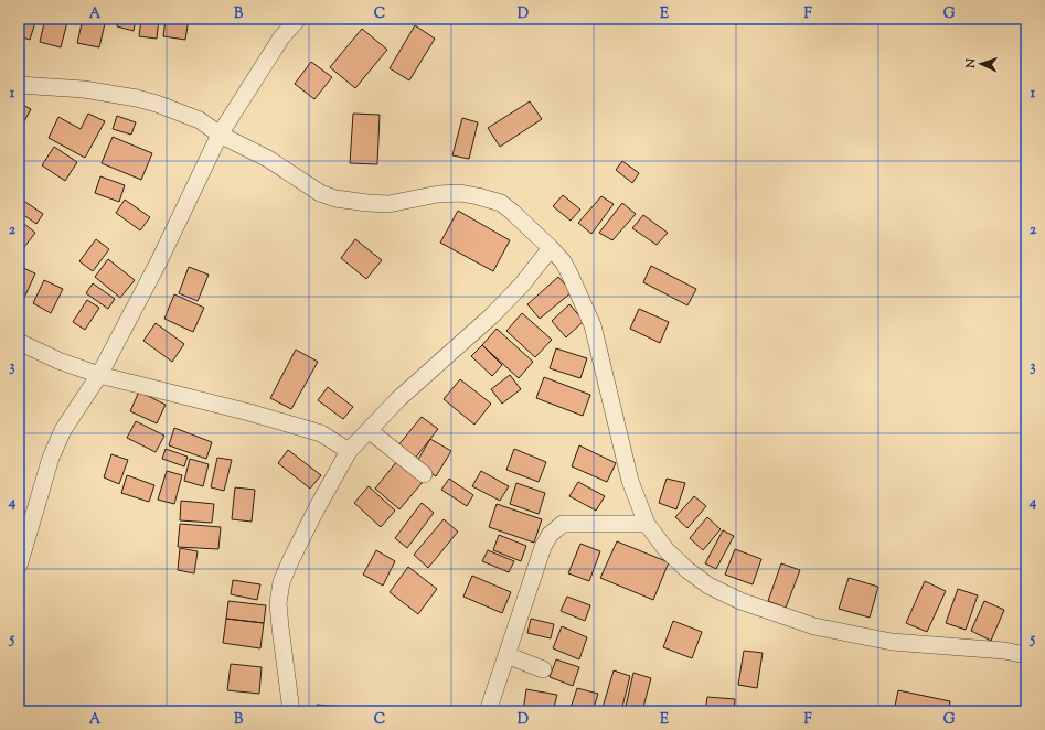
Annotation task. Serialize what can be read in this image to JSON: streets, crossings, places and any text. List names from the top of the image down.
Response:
{
  "north": "left",
  "grid": {
    "columns": [
      "A",
      "B",
      "C",
      "D",
      "E",
      "F",
      "G"
    ],
    "rows": [
      "1",
      "2",
      "3",
      "4",
      "5"
    ]
  }
}
